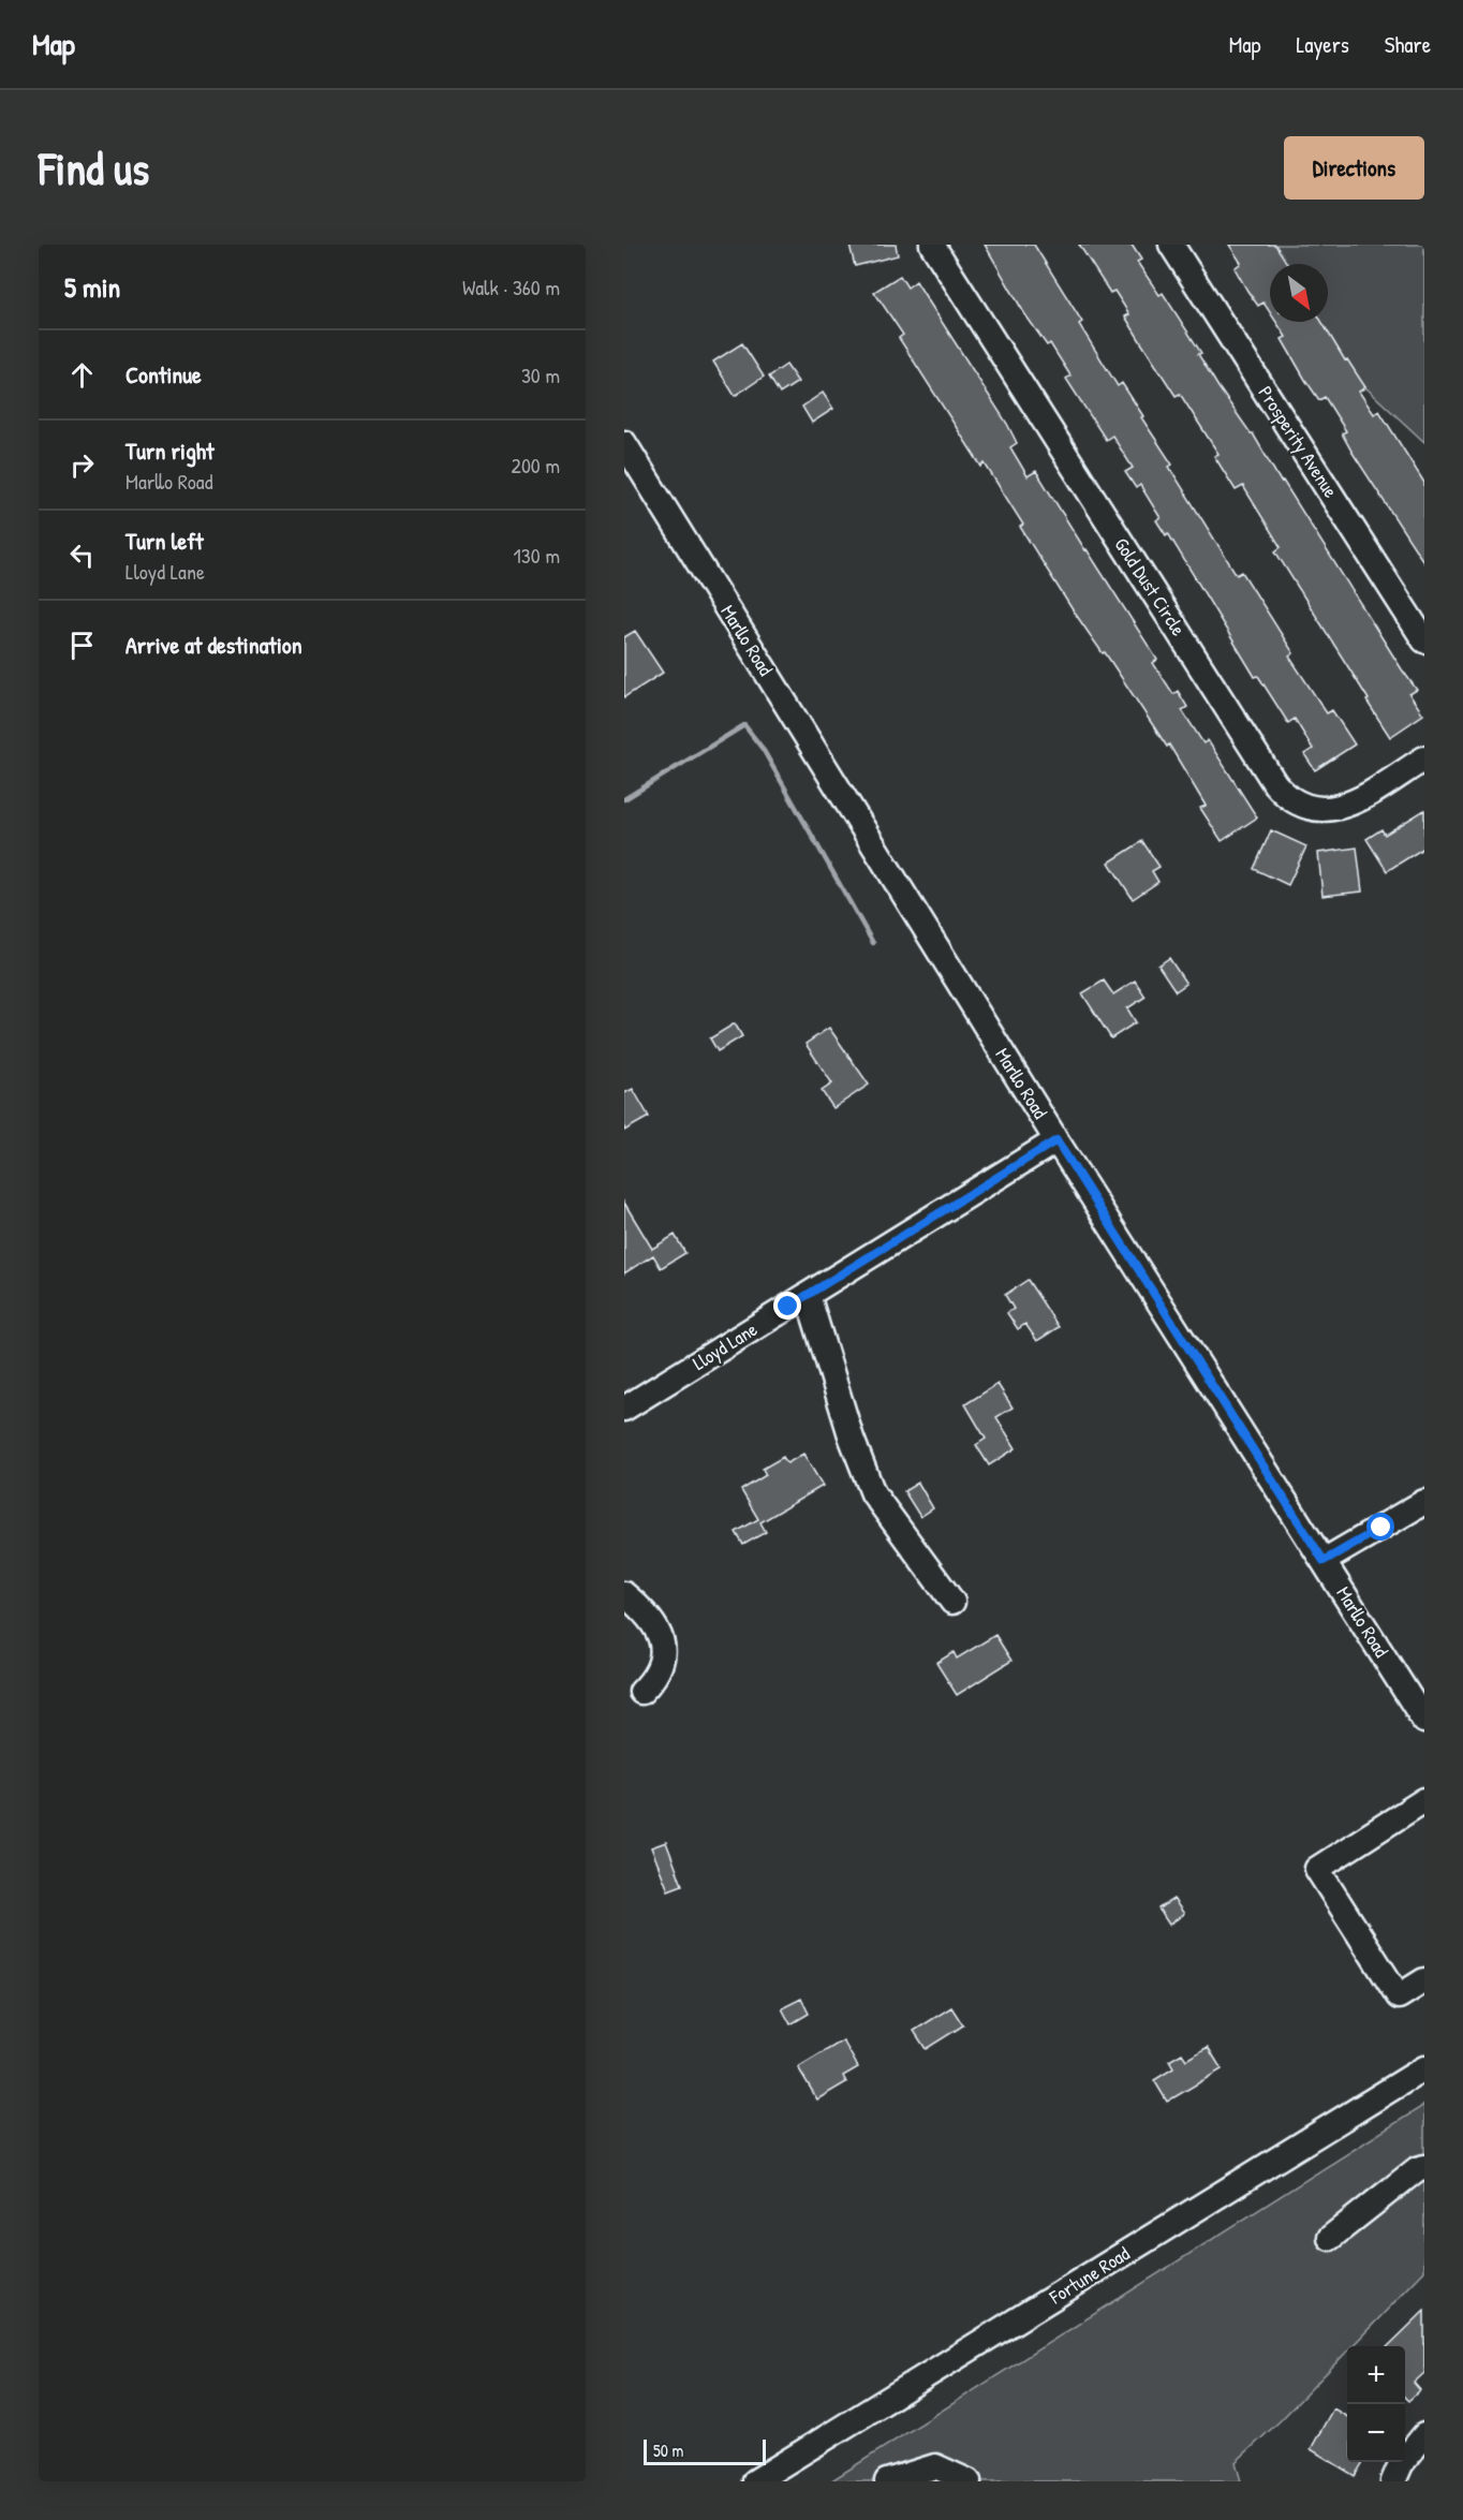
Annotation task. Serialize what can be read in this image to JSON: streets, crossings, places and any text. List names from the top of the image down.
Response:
{
  "streets": {
    "street": [
      "Prosperity Avenue",
      "Gold Dust Circle",
      "Marllo Road",
      "Lloyd Lane",
      "Fortune Road"
    ]
  },
  "crossings": [
    ["Marllo Road", "Lloyd Lane"]
  ],
  "scale_bar": "50 m",
  "north": "bottom right",
  "page": {
    "header": "Map",
    "nav": ["Map", "Layers", "Share"],
    "buttons": "Directions",
    "title": "Find us",
    "heading": ["5 min", "Walk · 360 m"],
    "list": [
      ["Continue", "30 m"],
      ["Turn right", "Marllo Road", "200 m"],
      ["Turn left", "Lloyd Lane", "130 m"],
      "Arrive at destination"
    ],
    "map_buttons": ["+", "−"],
    "scale": "50 m"
  }
}
